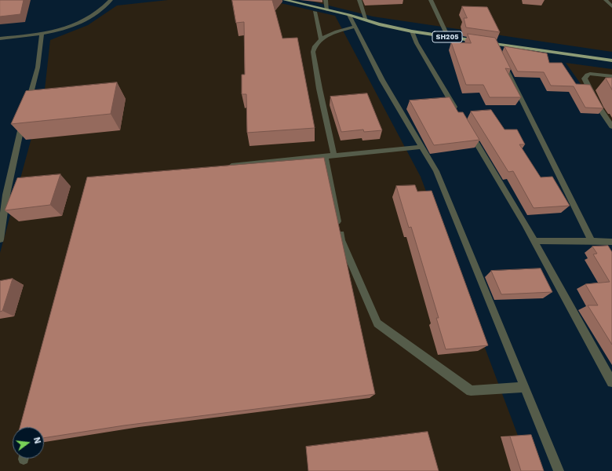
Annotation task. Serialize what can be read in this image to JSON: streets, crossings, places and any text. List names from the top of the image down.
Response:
{
  "streets": {
    "main road": ["SH205"]
  },
  "north": "right"
}
